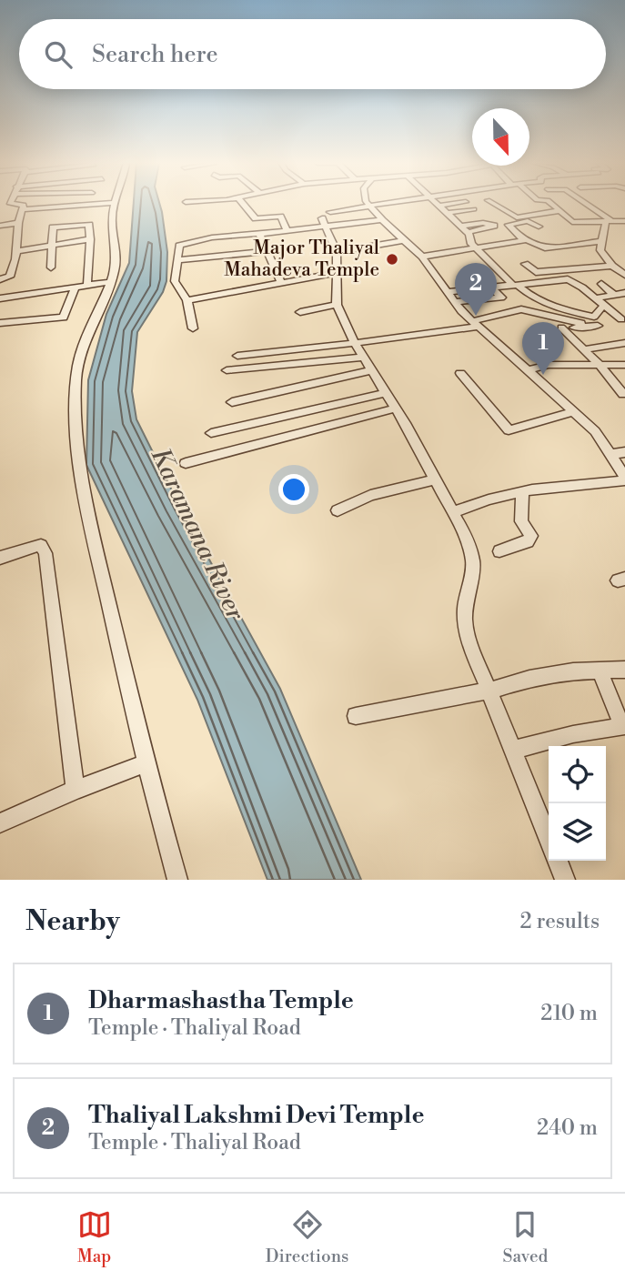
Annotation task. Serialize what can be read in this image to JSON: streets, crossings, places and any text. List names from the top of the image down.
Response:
{
  "water": ["Karamana River"],
  "places": ["Major Thaliyal Mahadeva Temple"],
  "north": "bottom",
  "page": {
    "search": "Search here",
    "pins": ["2", "1"],
    "heading": ["Nearby", "2 results"],
    "list": [
      {
        "mark": "1",
        "name": "Dharmashastha Temple",
        "note": "Temple · Thaliyal Road",
        "value": "210 m"
      },
      {
        "mark": "2",
        "name": "Thaliyal Lakshmi Devi Temple",
        "note": "Temple · Thaliyal Road",
        "value": "240 m"
      }
    ],
    "nav": ["Map", "Directions", "Saved"]
  }
}
